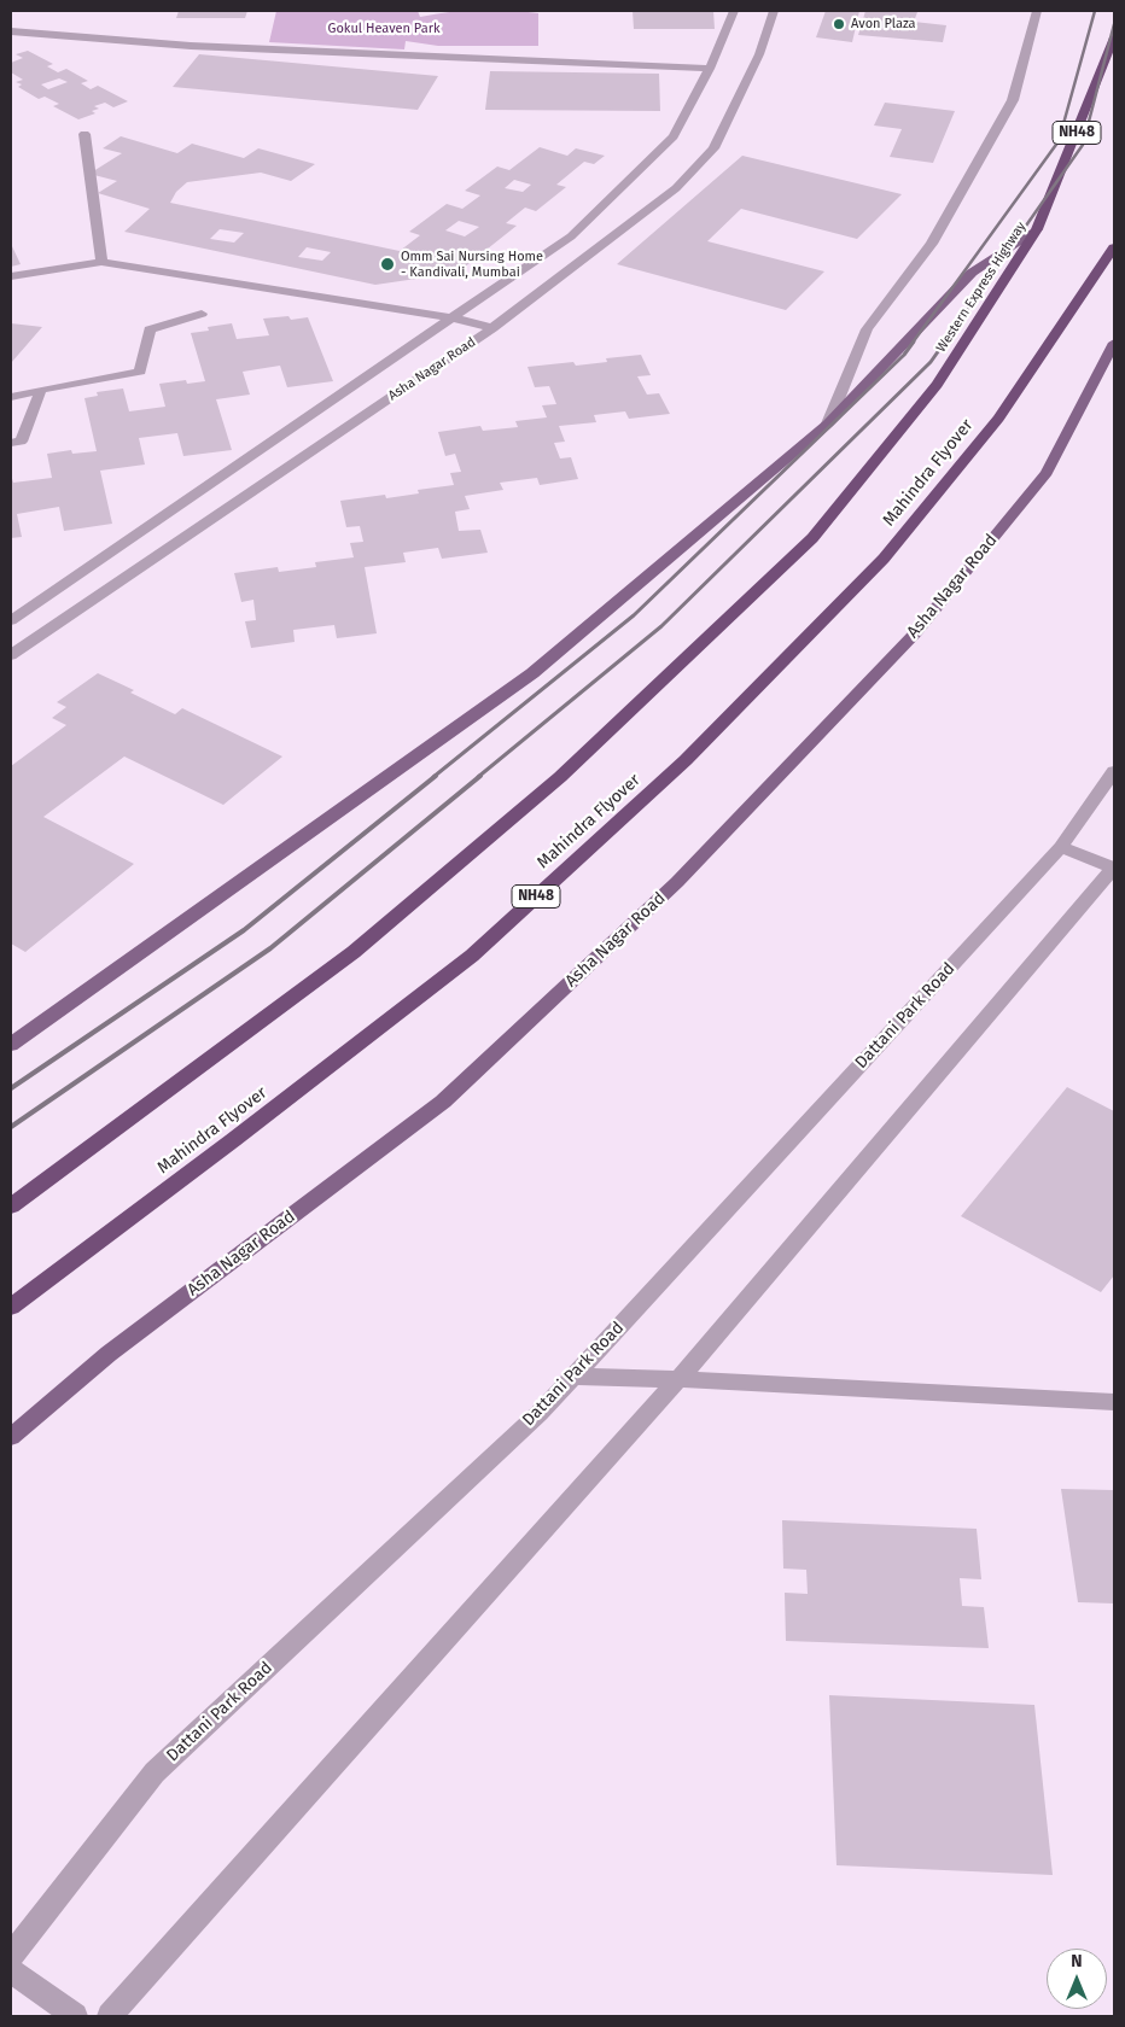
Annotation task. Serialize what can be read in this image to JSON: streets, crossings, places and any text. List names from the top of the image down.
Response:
{
  "streets": {
    "highway": ["NH48", "Western Express Highway", "Mahindra Flyover"],
    "main road": ["Asha Nagar Road"],
    "street": ["Dattani Park Road"]
  },
  "parks": ["Gokul Heaven Park"],
  "places": ["Avon Plaza", "Omm Sai Nursing Home - Kandivali, Mumbai"],
  "north": "top"
}
